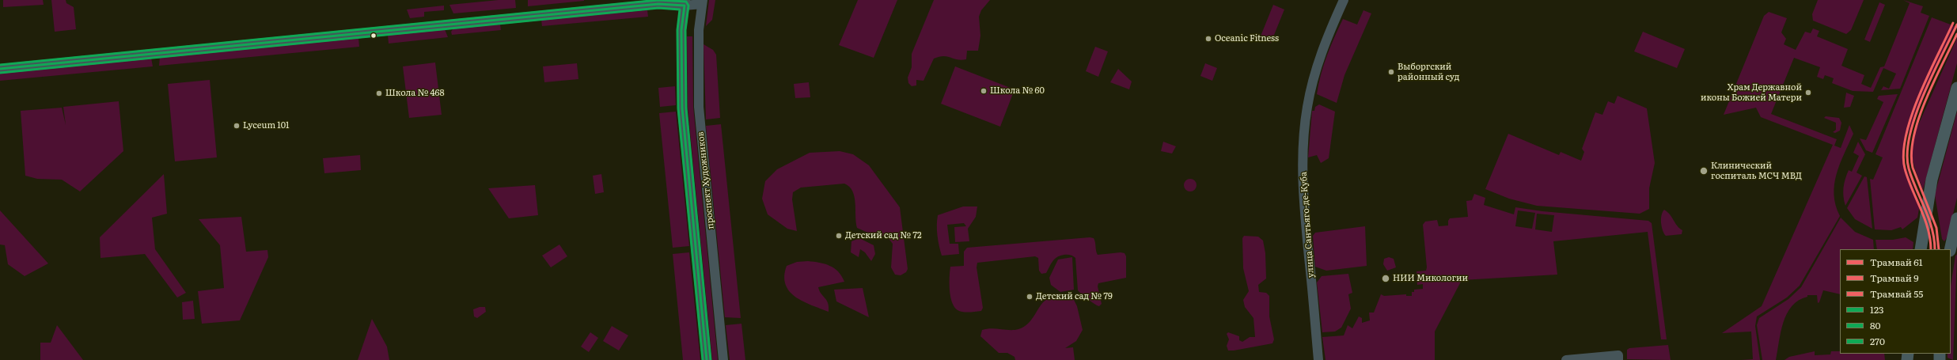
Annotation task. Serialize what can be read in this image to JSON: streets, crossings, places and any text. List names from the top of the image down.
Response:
{
  "streets": {
    "street": ["проспект Художников", "улица Сантьяго-де-Куба"]
  },
  "places": [
    "Oceanic Fitness",
    "Выборгский районный суд",
    "Школа № 60",
    "Храм Державной иконы Божией Матери",
    "Школа № 468",
    "Lyceum 101",
    "Клинический госпиталь МСЧ МВД",
    "Детский сад № 72",
    "НИИ Микологии",
    "Детский сад № 79"
  ],
  "lines": [
    "transit line 270",
    "transit line 123",
    "transit line 80",
    "tram line 55",
    "tram line 61",
    "tram line 9"
  ],
  "legend": [
    "Трамвай 61",
    "Трамвай 9",
    "Трамвай 55",
    "123",
    "80",
    "270"
  ]
}
